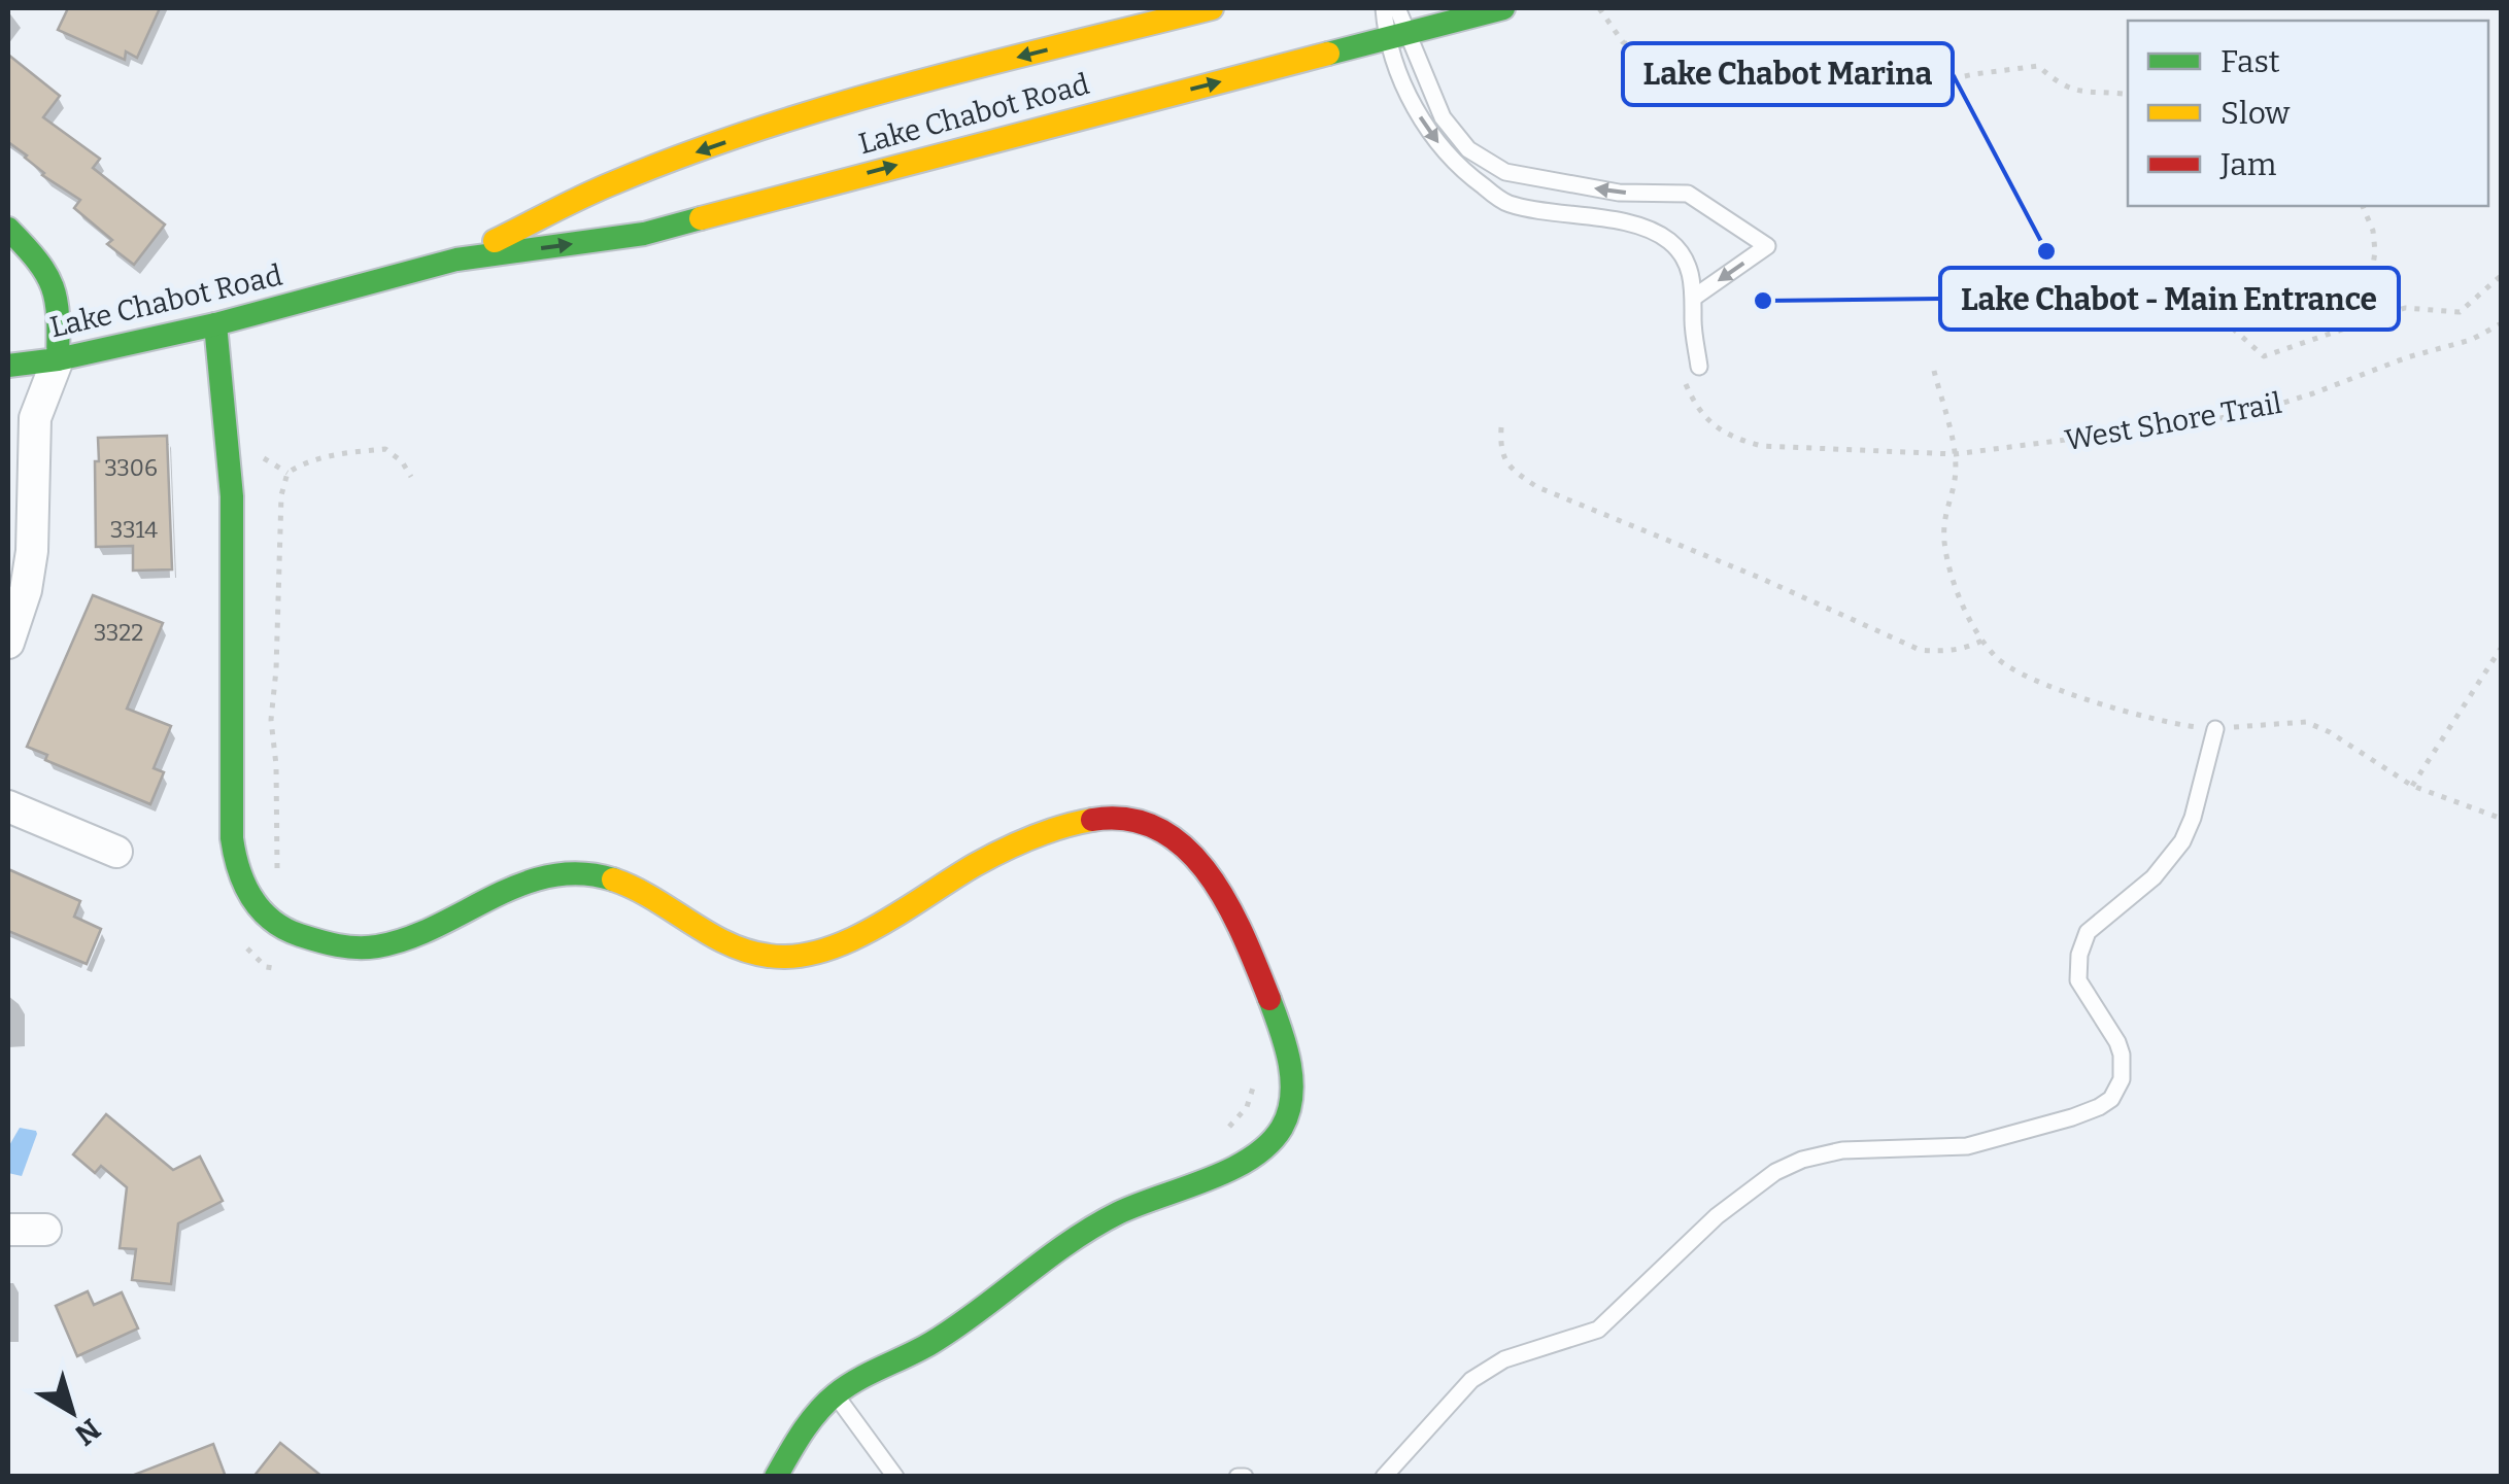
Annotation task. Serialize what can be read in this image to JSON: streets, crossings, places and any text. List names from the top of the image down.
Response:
{
  "streets": {
    "street": ["Lake Chabot Road"],
    "path": ["West Shore Trail"]
  },
  "places": ["Lake Chabot Marina", "Lake Chabot - Main Entrance"],
  "house_numbers": ["3306", "3314", "3322"],
  "legend": ["Fast", "Slow", "Jam"],
  "north": "bottom right"
}
